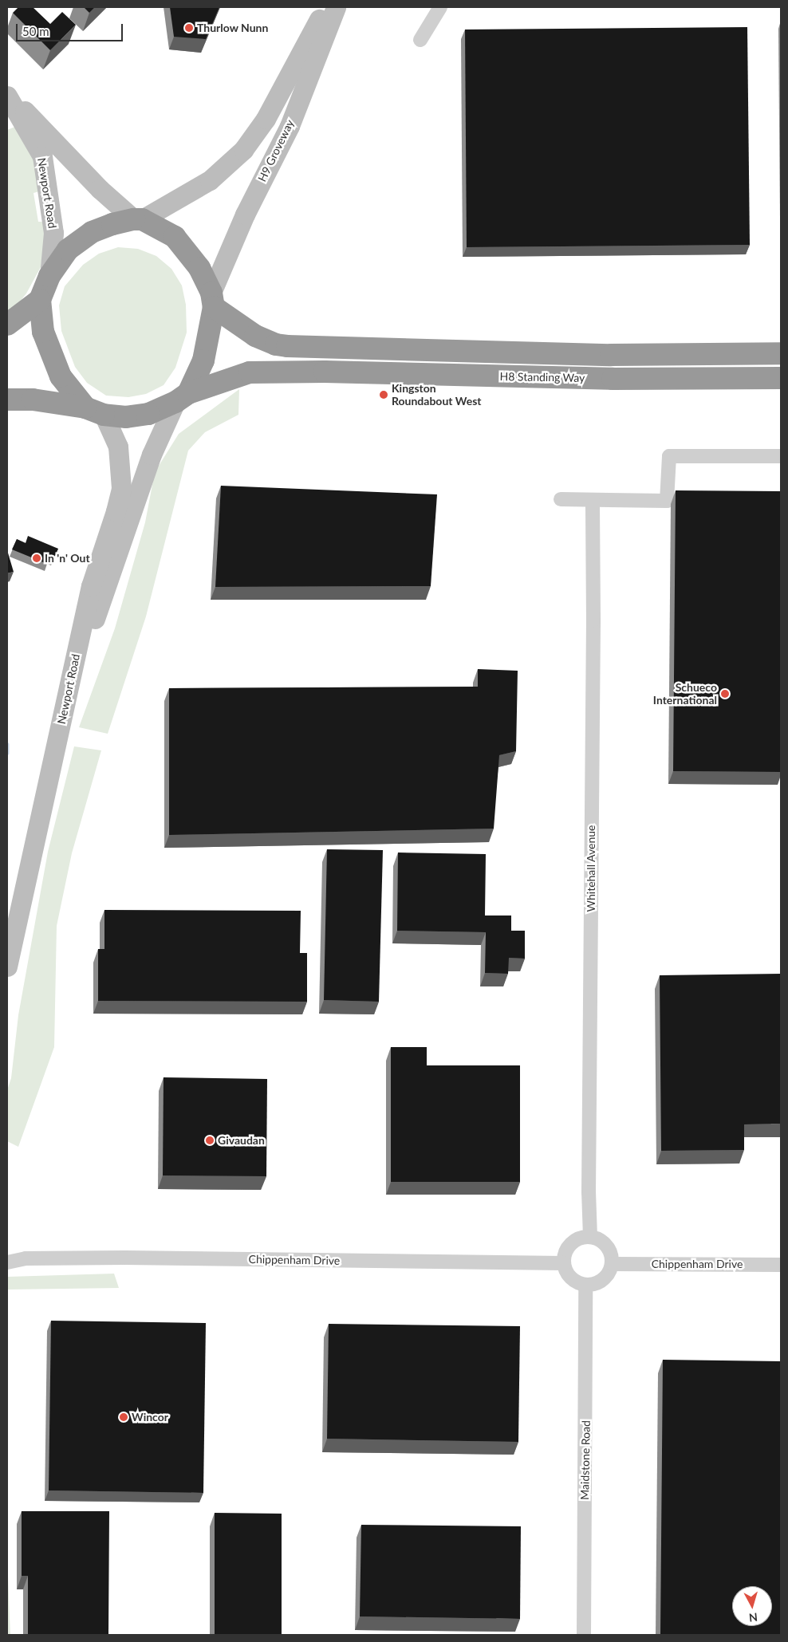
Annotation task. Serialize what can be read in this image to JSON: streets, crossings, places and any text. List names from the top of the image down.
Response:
{
  "streets": {
    "highway": ["H8 Standing Way"],
    "street": [
      "H9 Groveway",
      "Newport Road",
      "Whitehall Avenue",
      "Chippenham Drive",
      "Maidstone Road"
    ]
  },
  "crossings": [
    ["H9 Groveway", "Newport Road"],
    ["Newport Road", "H8 Standing Way"],
    ["Whitehall Avenue", "Chippenham Drive"],
    ["Whitehall Avenue", "Maidstone Road"],
    ["Chippenham Drive", "Maidstone Road"]
  ],
  "places": [
    "Thurlow Nunn",
    "Kingston Roundabout West",
    "In 'n' Out",
    "Schueco International",
    "Givaudan",
    "Wincor"
  ],
  "scale_bar": "50 m",
  "north": "bottom"
}
